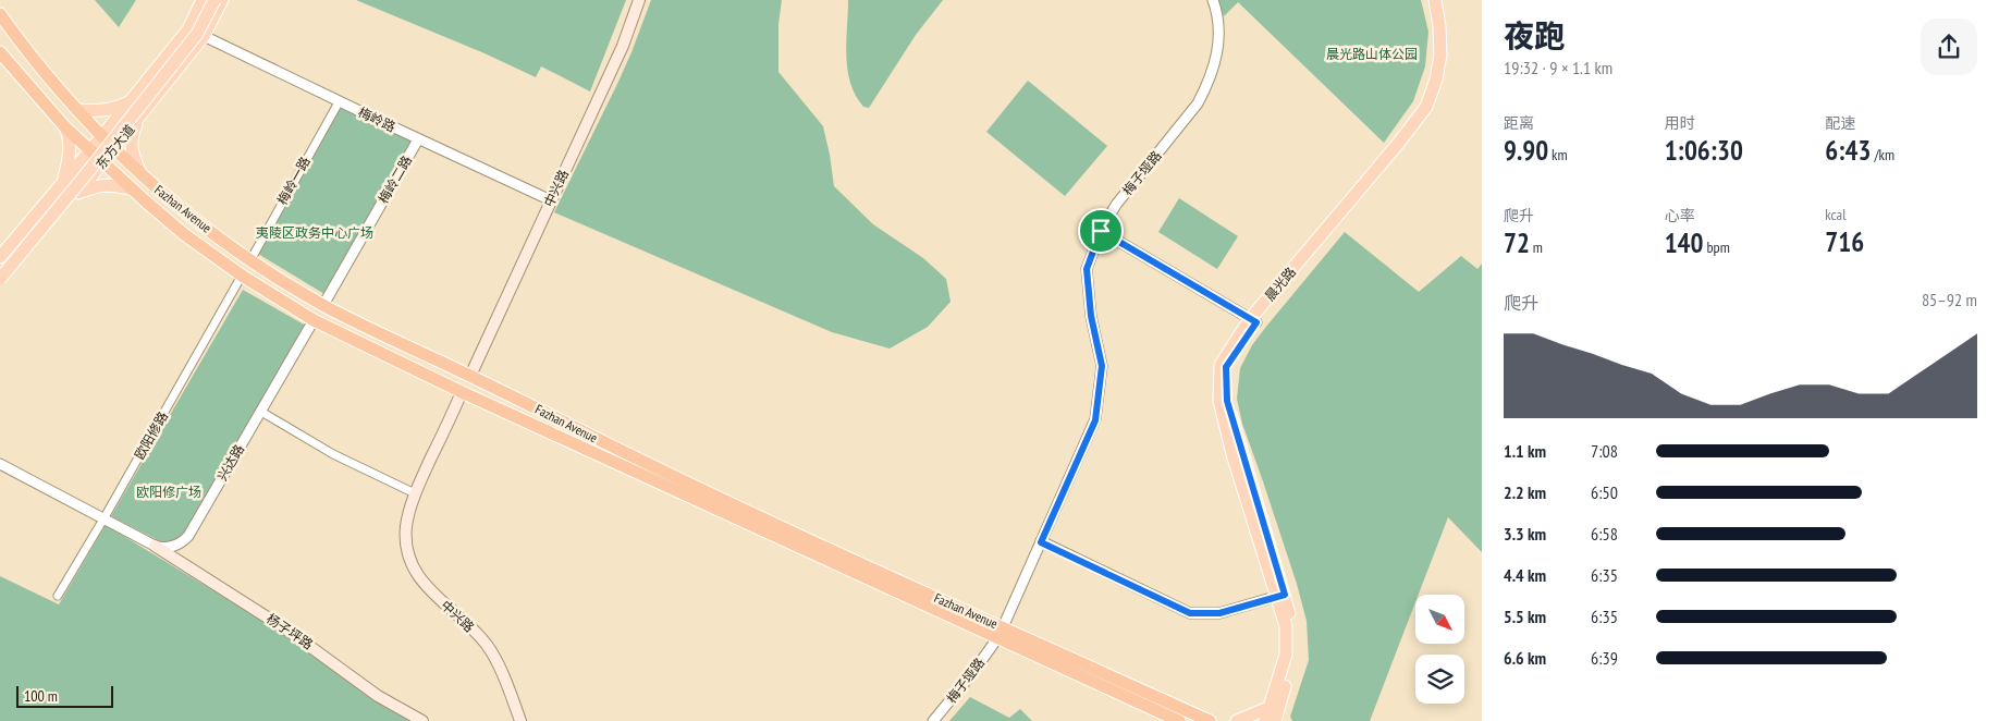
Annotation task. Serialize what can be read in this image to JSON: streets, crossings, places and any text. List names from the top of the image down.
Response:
{
  "streets": {
    "highway": ["Fazhan Avenue"],
    "main road": [
      "东方大道",
      "中兴路",
      "晨光路",
      "杨子坪路"
    ],
    "street": [
      "梅岭路",
      "梅子垭路",
      "梅岭二路",
      "梅岭一路",
      "欧阳修路",
      "兴达路"
    ]
  },
  "crossings": [
    ["梅岭路", "东方大道"],
    ["梅岭路", "梅岭二路"],
    ["梅岭路", "梅岭一路"],
    ["梅岭路", "中兴路"],
    ["东方大道", "Fazhan Avenue"],
    ["梅子垭路", "Fazhan Avenue"],
    ["梅岭二路", "Fazhan Avenue"],
    ["梅岭一路", "Fazhan Avenue"],
    ["中兴路", "Fazhan Avenue"],
    ["Fazhan Avenue", "欧阳修路"],
    ["Fazhan Avenue", "兴达路"],
    ["兴达路", "杨子坪路"]
  ],
  "parks": ["晨光路山体公园", "夷陵区政务中心广场", "欧阳修广场"],
  "scale_bar": "100 m",
  "north": "bottom right",
  "page": {
    "heading": ["夜跑", "19:32 · 9 × 1.1 km"],
    "stats": [
      ["距离", "9.90 km"],
      ["用时", "1:06:30"],
      ["配速", "6:43 /km"],
      ["爬升", "72 m"],
      ["心率", "140 bpm"],
      ["kcal", "716"]
    ],
    "chart": ["爬升", "85–92 m"],
    "list": [
      {
        "name": "1.1 km",
        "note": "7:08"
      },
      {
        "name": "2.2 km",
        "note": "6:50"
      },
      {
        "name": "3.3 km",
        "note": "6:58"
      },
      {
        "name": "4.4 km",
        "note": "6:35"
      },
      {
        "name": "5.5 km",
        "note": "6:35"
      },
      {
        "name": "6.6 km",
        "note": "6:39"
      }
    ],
    "scale": "100 m"
  }
}
